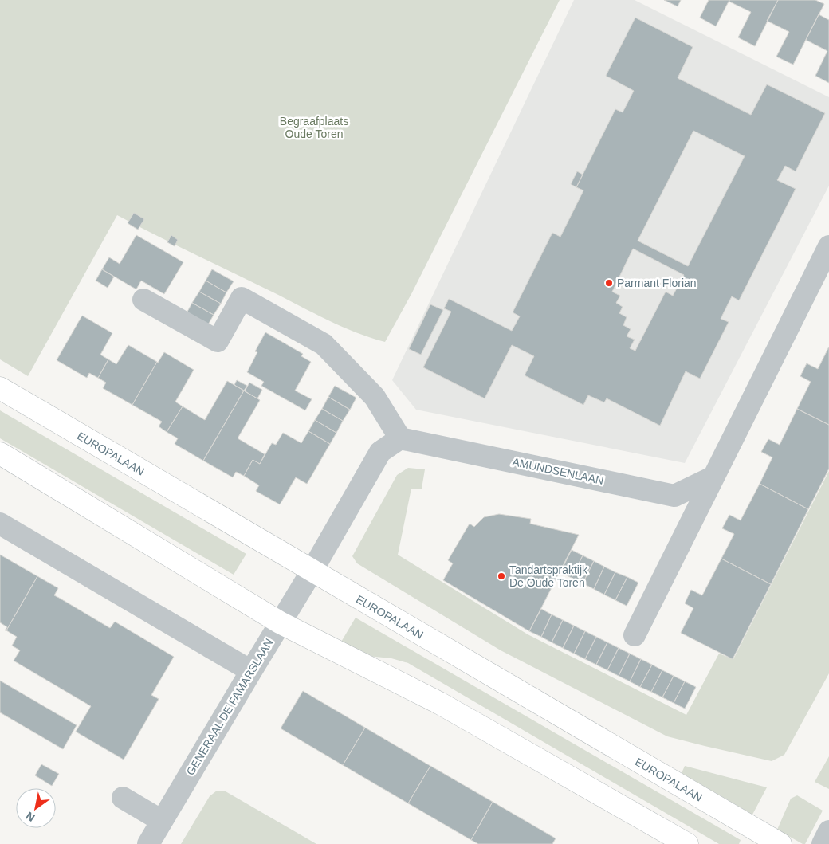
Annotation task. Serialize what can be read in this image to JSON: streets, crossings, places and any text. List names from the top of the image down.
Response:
{
  "streets": {
    "main road": ["EUROPALAAN"],
    "street": ["AMUNDSENLAAN", "GENERAAL DE FAMARSLAAN"]
  },
  "crossings": [
    ["EUROPALAAN", "GENERAAL DE FAMARSLAAN"]
  ],
  "parks": ["Begraafplaats Oude Toren"],
  "places": ["Parmant Florian", "Tandartspraktijk De Oude Toren"],
  "north": "bottom left"
}
